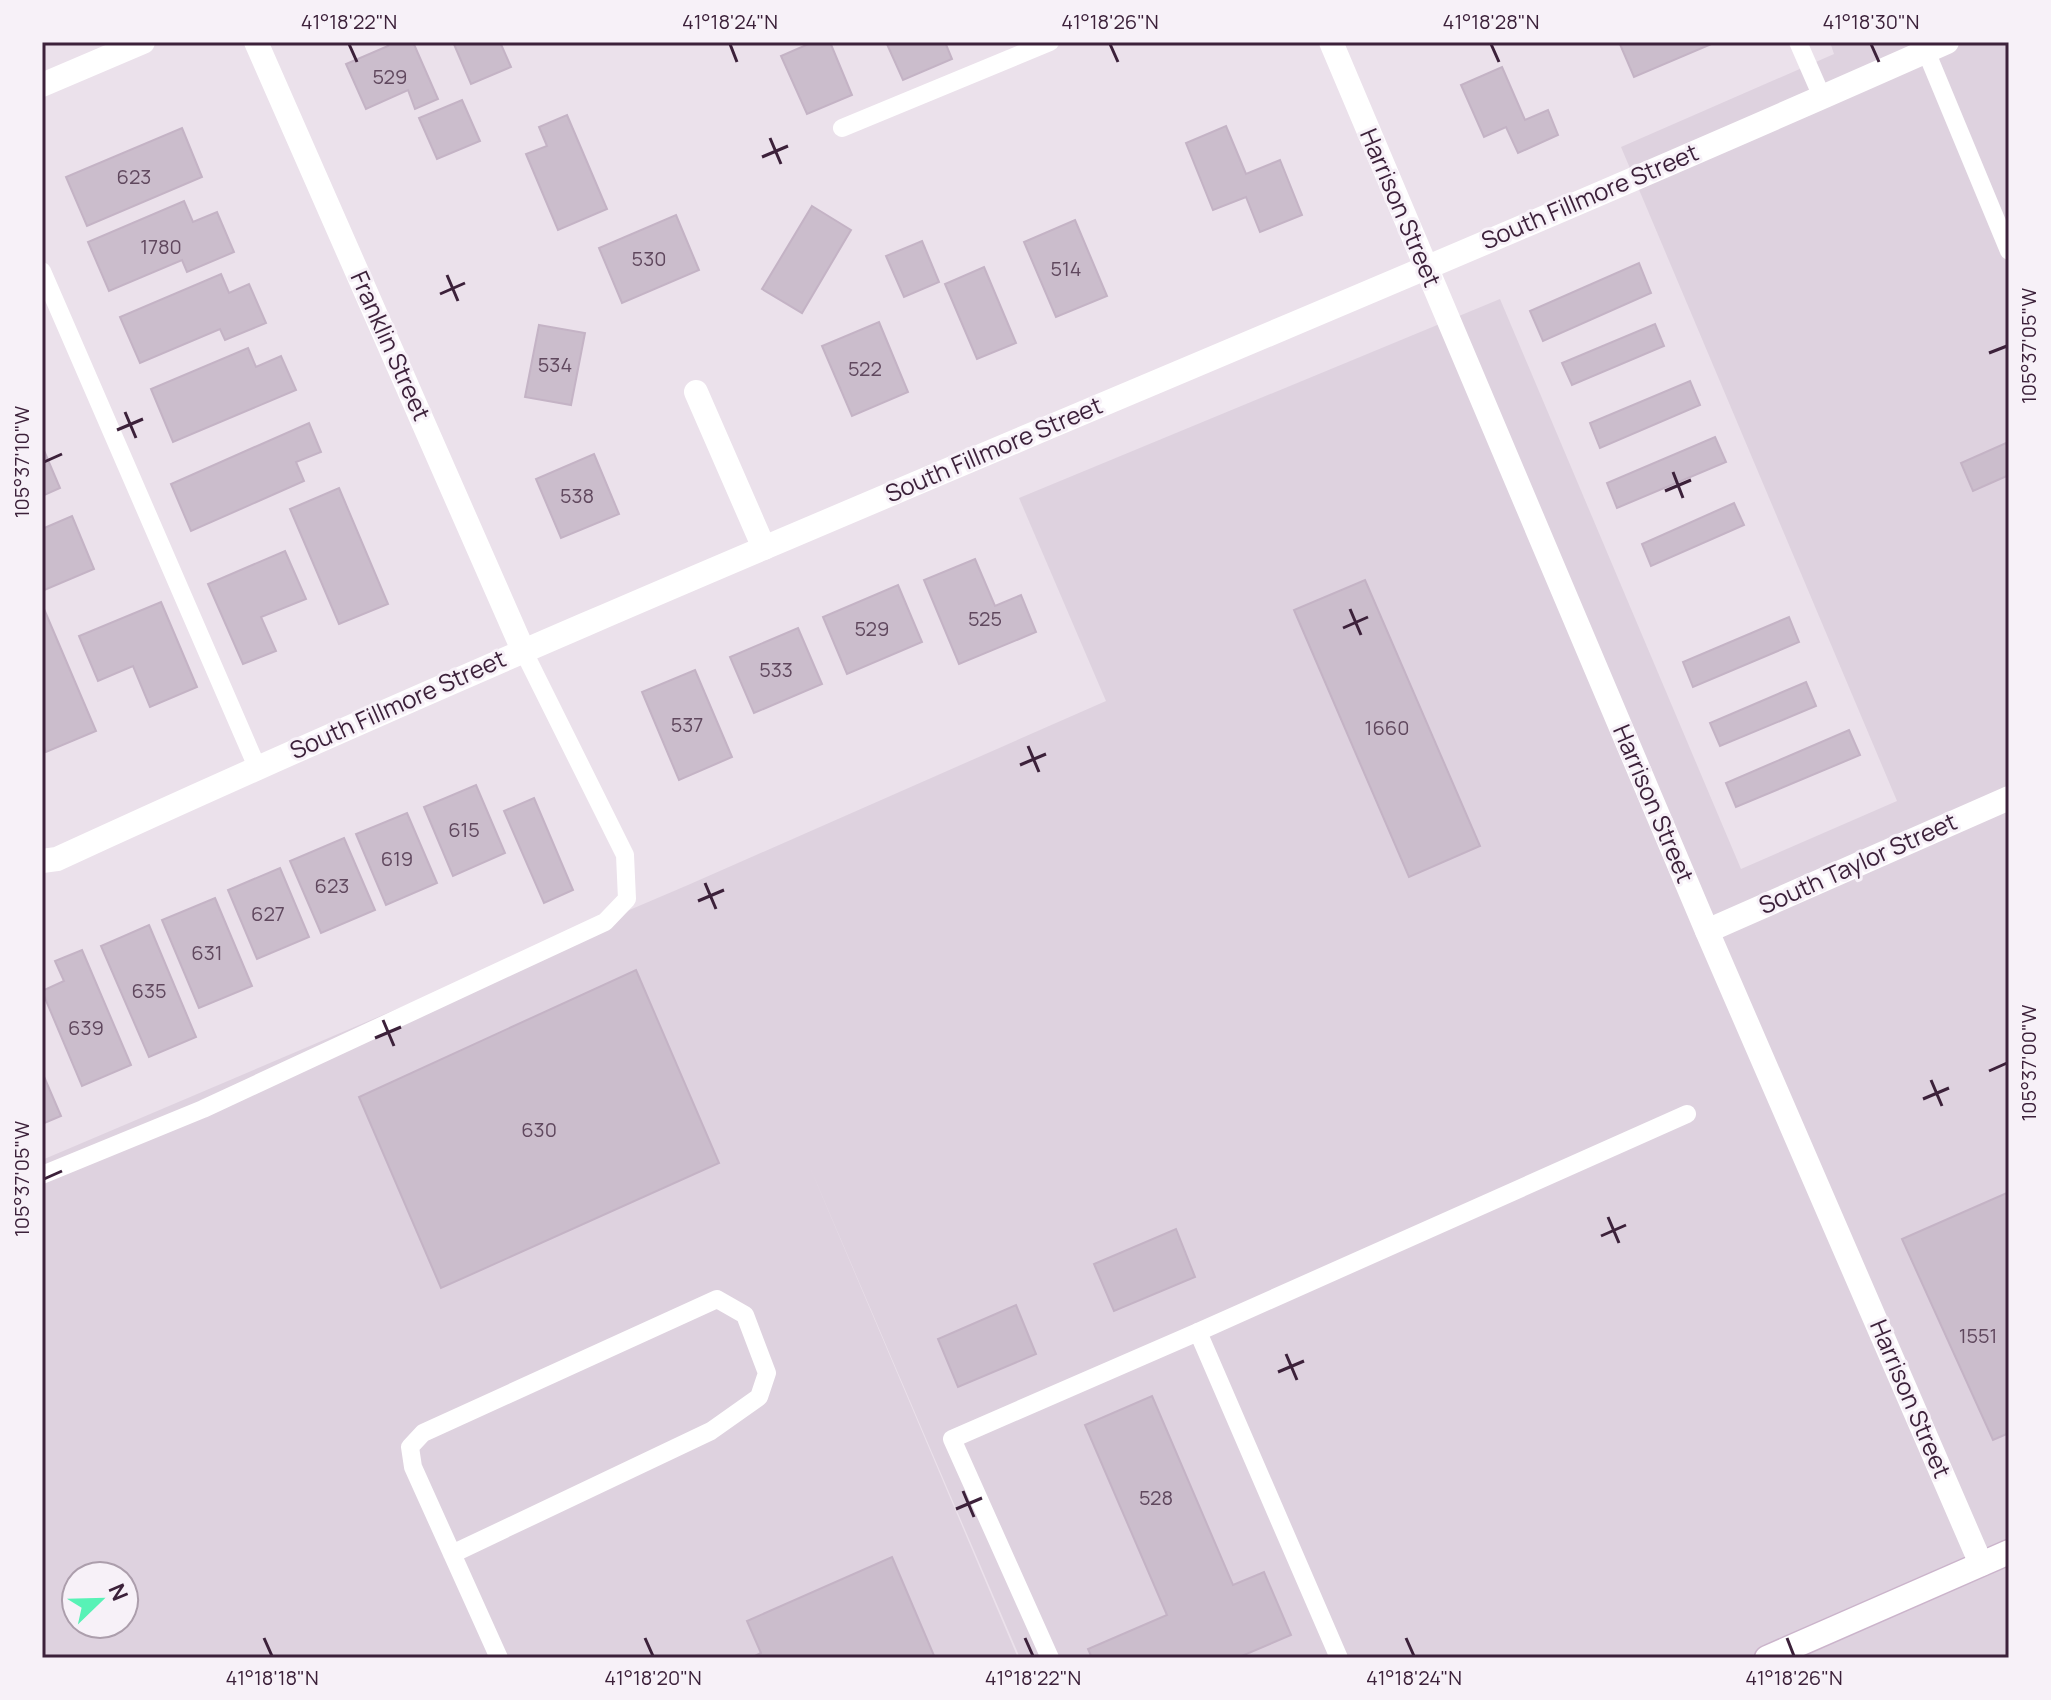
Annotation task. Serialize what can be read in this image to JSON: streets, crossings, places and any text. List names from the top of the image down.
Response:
{
  "streets": {
    "street": [
      "South Fillmore Street",
      "Harrison Street",
      "Franklin Street",
      "South Taylor Street"
    ]
  },
  "crossings": [
    ["South Fillmore Street", "Harrison Street"],
    ["South Fillmore Street", "Franklin Street"],
    ["Harrison Street", "South Taylor Street"]
  ],
  "house_numbers": [
    "529",
    "623",
    "1780",
    "530",
    "514",
    "534",
    "522",
    "538",
    "525",
    "529",
    "533",
    "537",
    "1660",
    "615",
    "619",
    "623",
    "627",
    "631",
    "635",
    "639",
    "630",
    "1551",
    "528"
  ],
  "north": "top right",
  "coordinates": [
    "41°18'22\"N",
    "41°18'24\"N",
    "41°18'26\"N",
    "41°18'28\"N",
    "41°18'30\"N",
    "105°37'05\"W",
    "105°37'10\"W",
    "105°37'00\"W",
    "41°18'18\"N",
    "41°18'20\"N"
  ]
}
